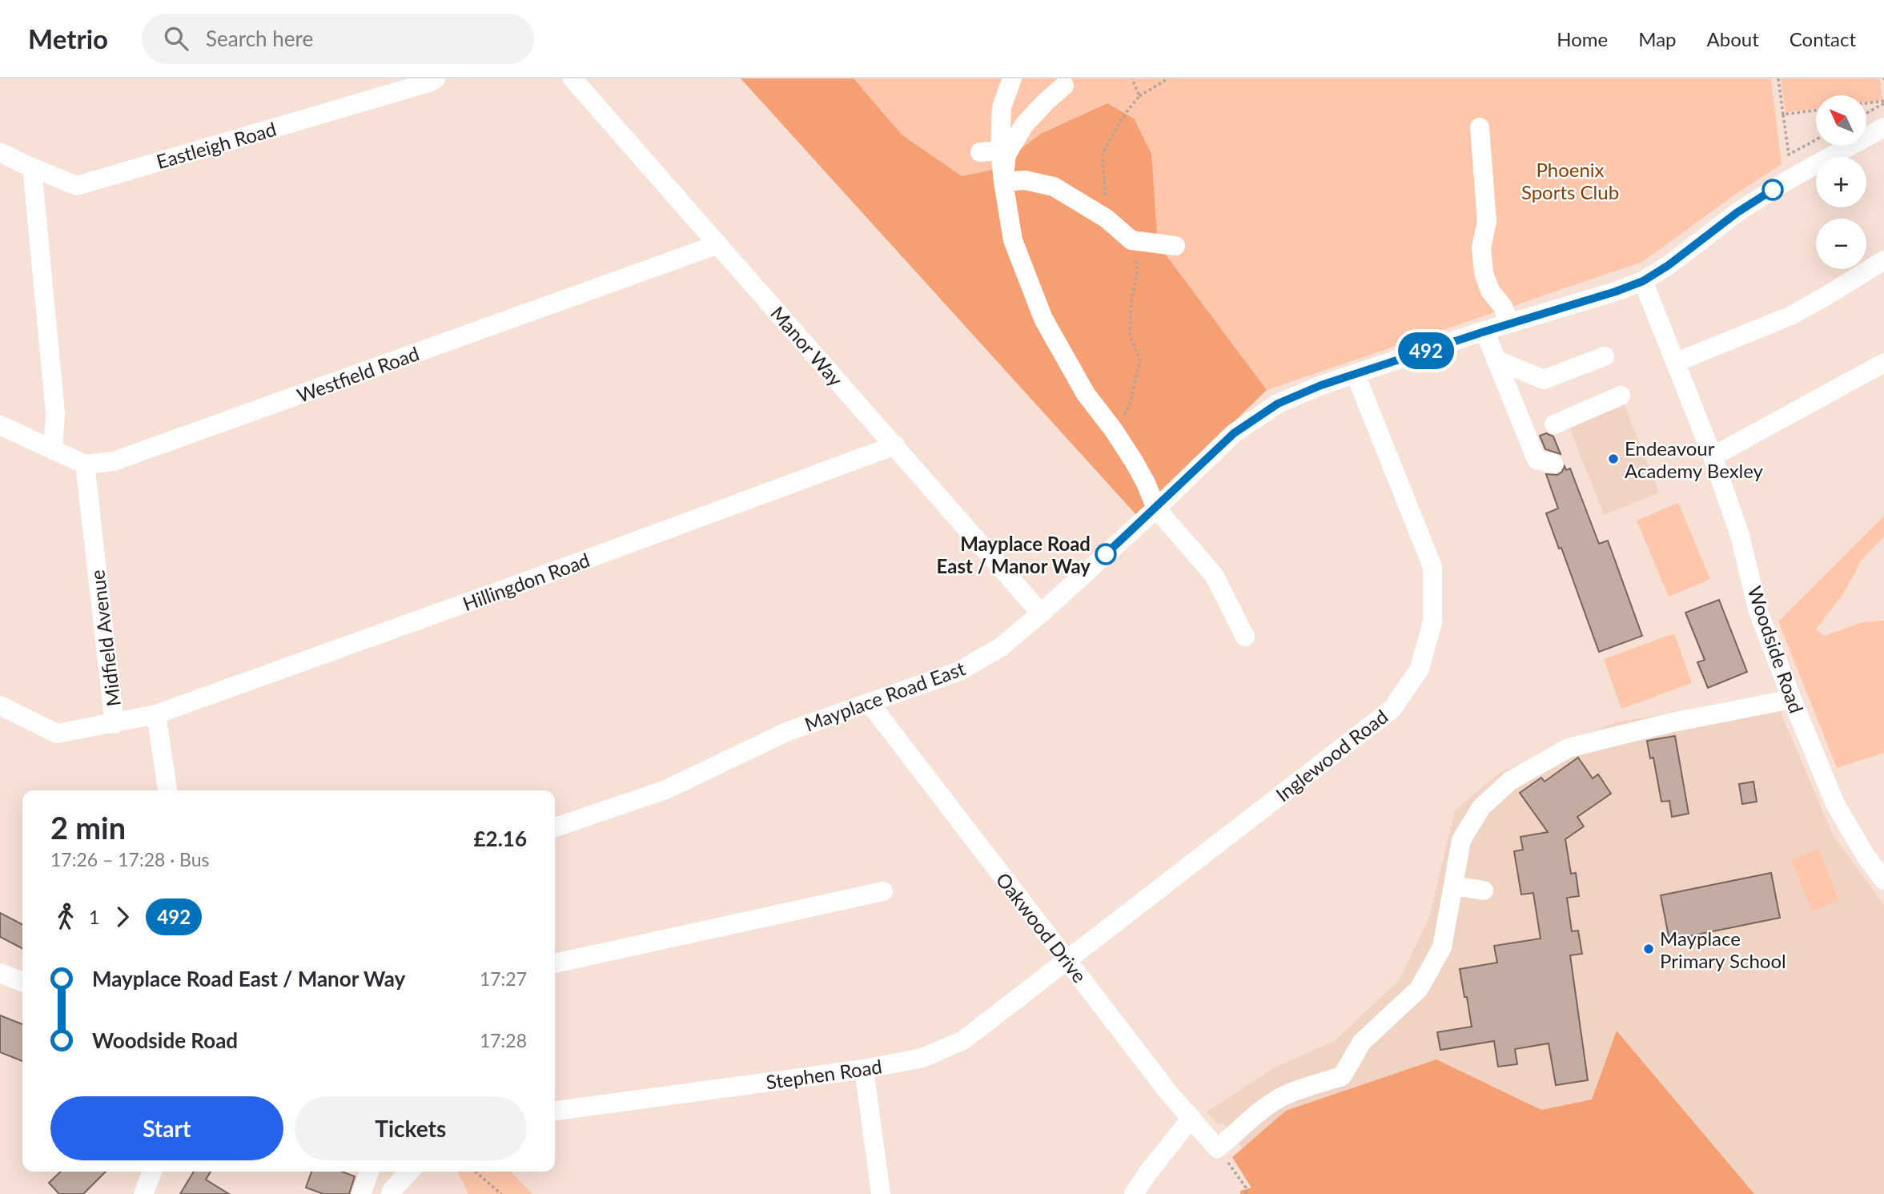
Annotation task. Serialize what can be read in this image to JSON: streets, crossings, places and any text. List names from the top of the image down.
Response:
{
  "streets": {
    "street": [
      "Eastleigh Road",
      "Manor Way",
      "Westfield Road",
      "Hillingdon Road",
      "Midfield Avenue",
      "Woodside Road",
      "Mayplace Road East",
      "Inglewood Road",
      "Oakwood Drive",
      "Stephen Road"
    ]
  },
  "crossings": [
    ["Manor Way", "Westfield Road"],
    ["Manor Way", "Hillingdon Road"],
    ["Manor Way", "Mayplace Road East"],
    ["Westfield Road", "Midfield Avenue"],
    ["Hillingdon Road", "Midfield Avenue"],
    ["Woodside Road", "Mayplace Road East"],
    ["Mayplace Road East", "Inglewood Road"],
    ["Mayplace Road East", "Oakwood Drive"],
    ["Inglewood Road", "Oakwood Drive"],
    ["Inglewood Road", "Stephen Road"],
    ["Oakwood Drive", "Stephen Road"]
  ],
  "parks": ["Phoenix Sports Club"],
  "places": ["Endeavour Academy Bexley", "Mayplace Road East / Manor Way", "Mayplace Primary School"],
  "lines": ["bus line 492"],
  "north": "top left",
  "page": {
    "header": "Metrio",
    "search": "Search here",
    "nav": [
      "Home",
      "Map",
      "About",
      "Contact"
    ],
    "on_map": "492",
    "map_buttons": ["+", "−"],
    "heading": ["2 min", "17:26 – 17:28 · Bus", "£2.16"],
    "legs": ["1", "492"],
    "list": [
      {
        "name": "Mayplace Road East / Manor Way",
        "value": "17:27"
      },
      {
        "name": "Woodside Road",
        "value": "17:28"
      }
    ],
    "buttons": ["Start", "Tickets"]
  }
}
